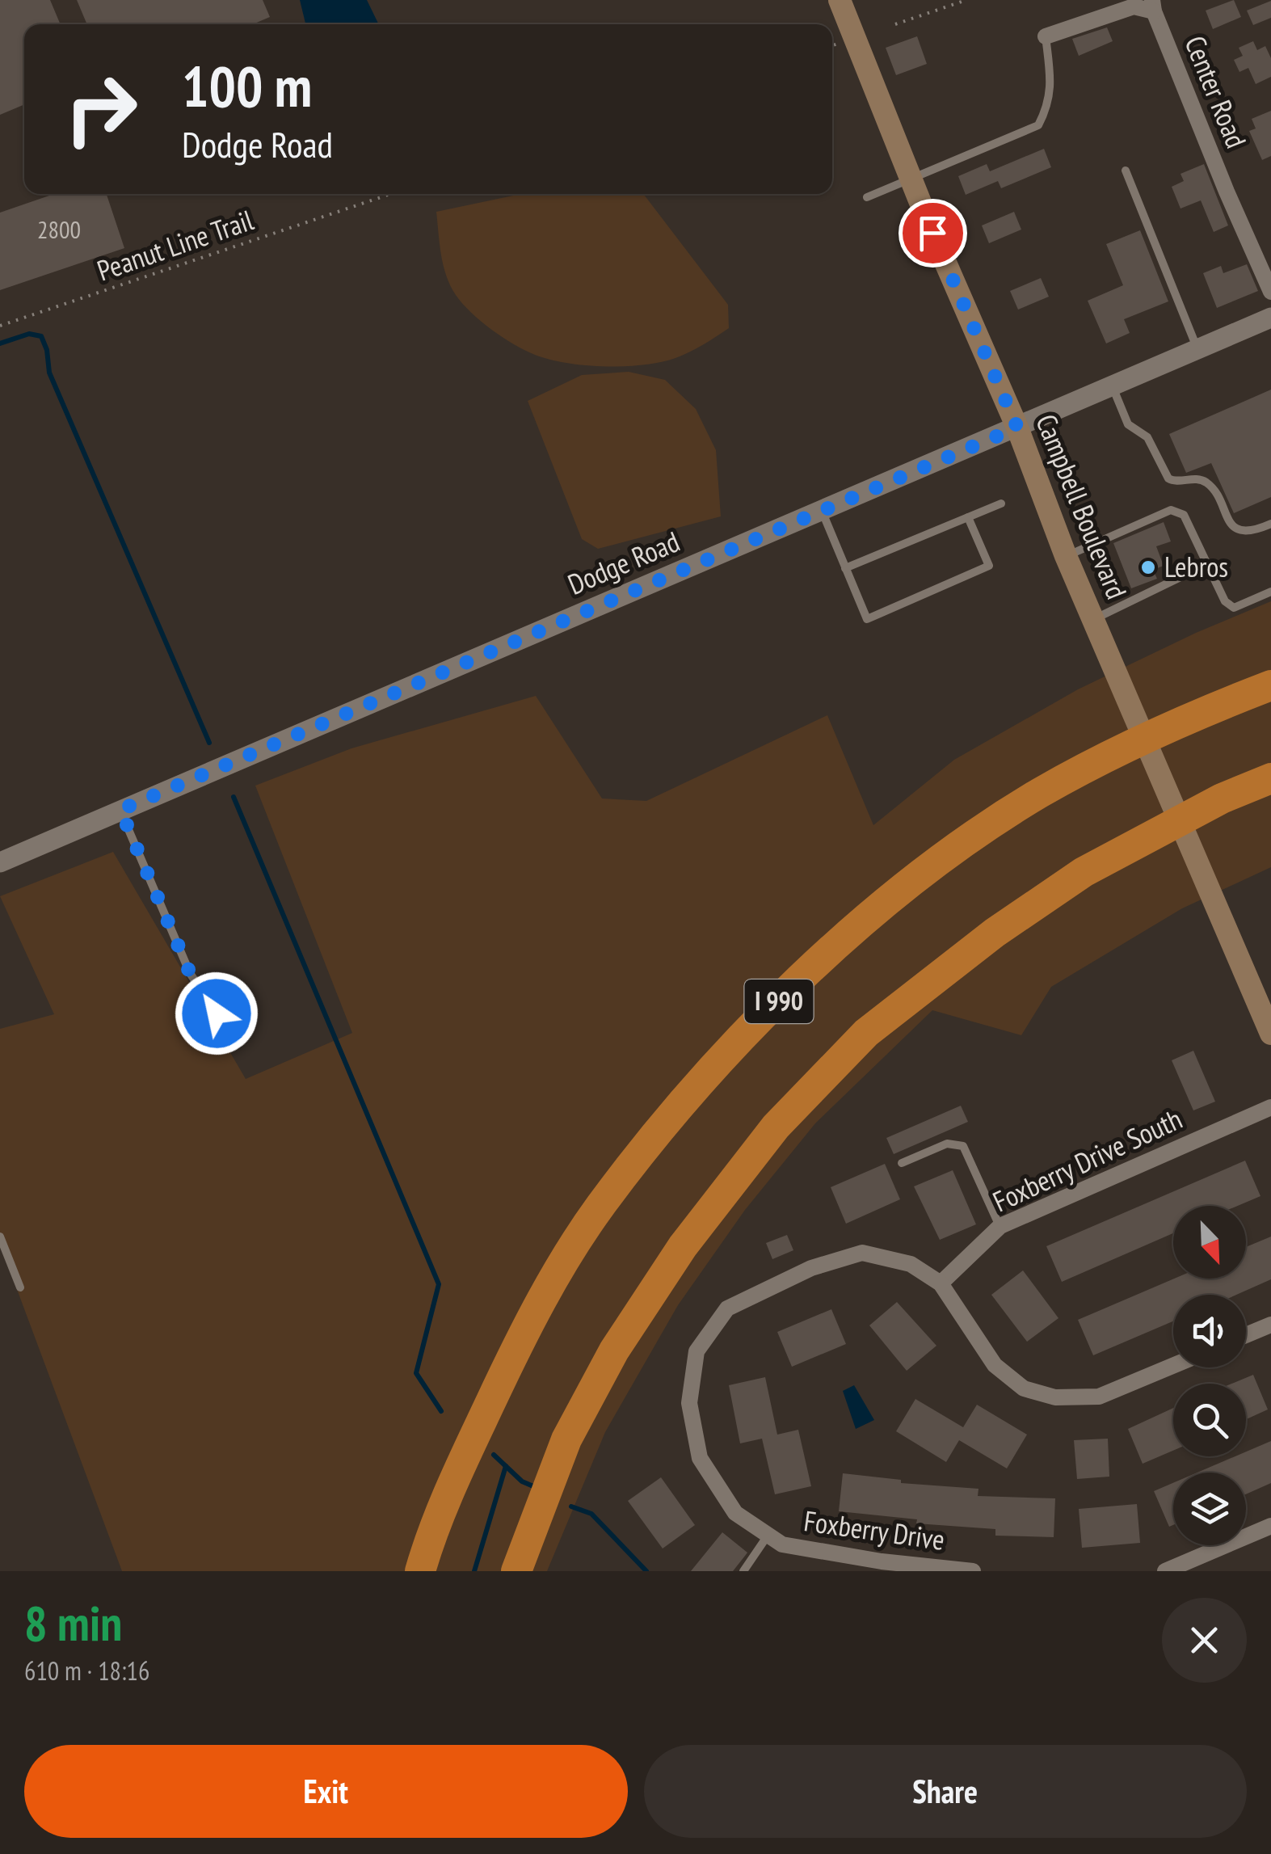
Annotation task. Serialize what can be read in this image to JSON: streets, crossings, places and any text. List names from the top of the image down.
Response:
{
  "streets": {
    "highway": ["I 990"],
    "main road": ["Campbell Boulevard"],
    "street": [
      "Center Road",
      "Dodge Road",
      "Foxberry Drive South",
      "Foxberry Drive"
    ],
    "path": ["Peanut Line Trail"]
  },
  "crossings": [
    ["Campbell Boulevard", "Dodge Road"],
    ["Foxberry Drive South", "Foxberry Drive"]
  ],
  "places": ["Lebros"],
  "house_numbers": ["2800"],
  "north": "bottom right",
  "page": {
    "turn": ["100 m", "Dodge Road"],
    "heading": ["8 min", "610 m · 18:16"],
    "buttons": ["Exit", "Share"]
  }
}
